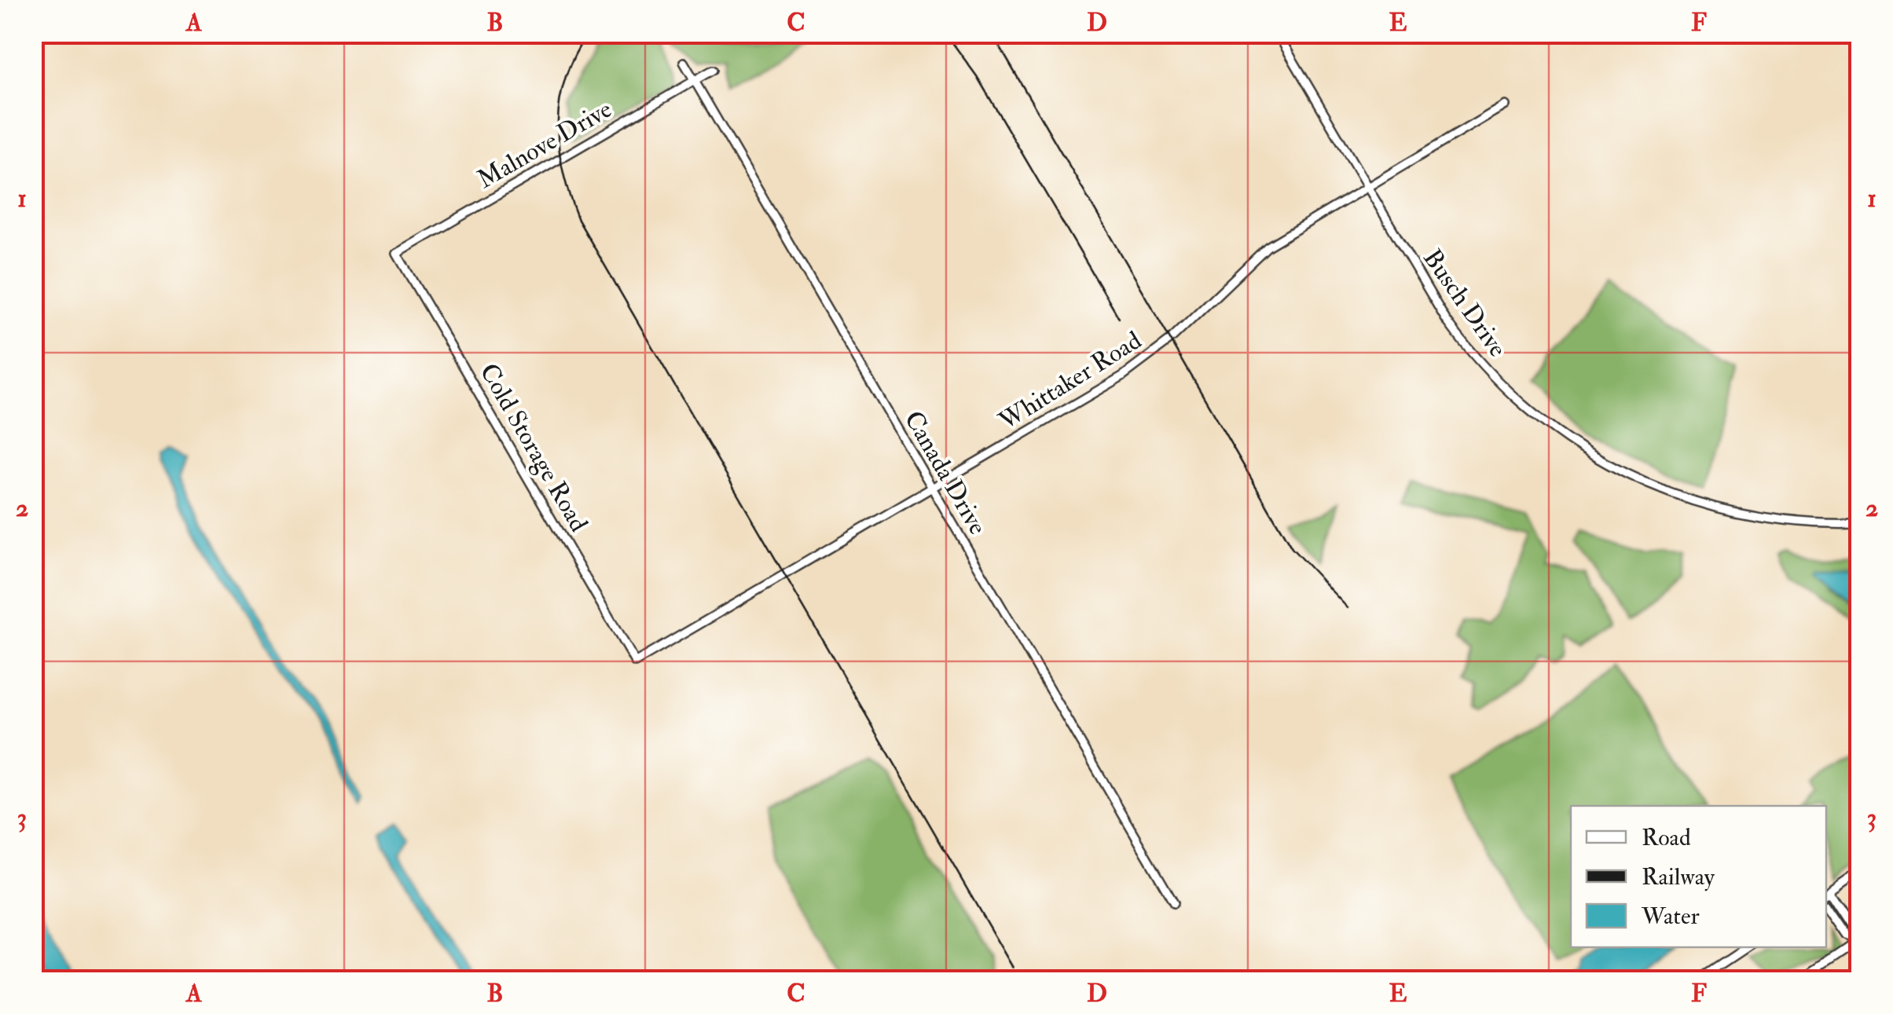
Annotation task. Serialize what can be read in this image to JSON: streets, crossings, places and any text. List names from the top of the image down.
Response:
{
  "streets": {
    "street": [
      "Malnove Drive",
      "Busch Drive",
      "Whittaker Road",
      "Cold Storage Road",
      "Canada Drive"
    ]
  },
  "crossings": [
    ["Malnove Drive", "Cold Storage Road"],
    ["Malnove Drive", "Canada Drive"],
    ["Busch Drive", "Whittaker Road"],
    ["Whittaker Road", "Cold Storage Road"],
    ["Whittaker Road", "Canada Drive"]
  ],
  "legend": ["Road", "Railway", "Water"],
  "grid": {
    "columns": [
      "A",
      "B",
      "C",
      "D",
      "E",
      "F"
    ],
    "rows": ["1", "2", "3"]
  }
}
